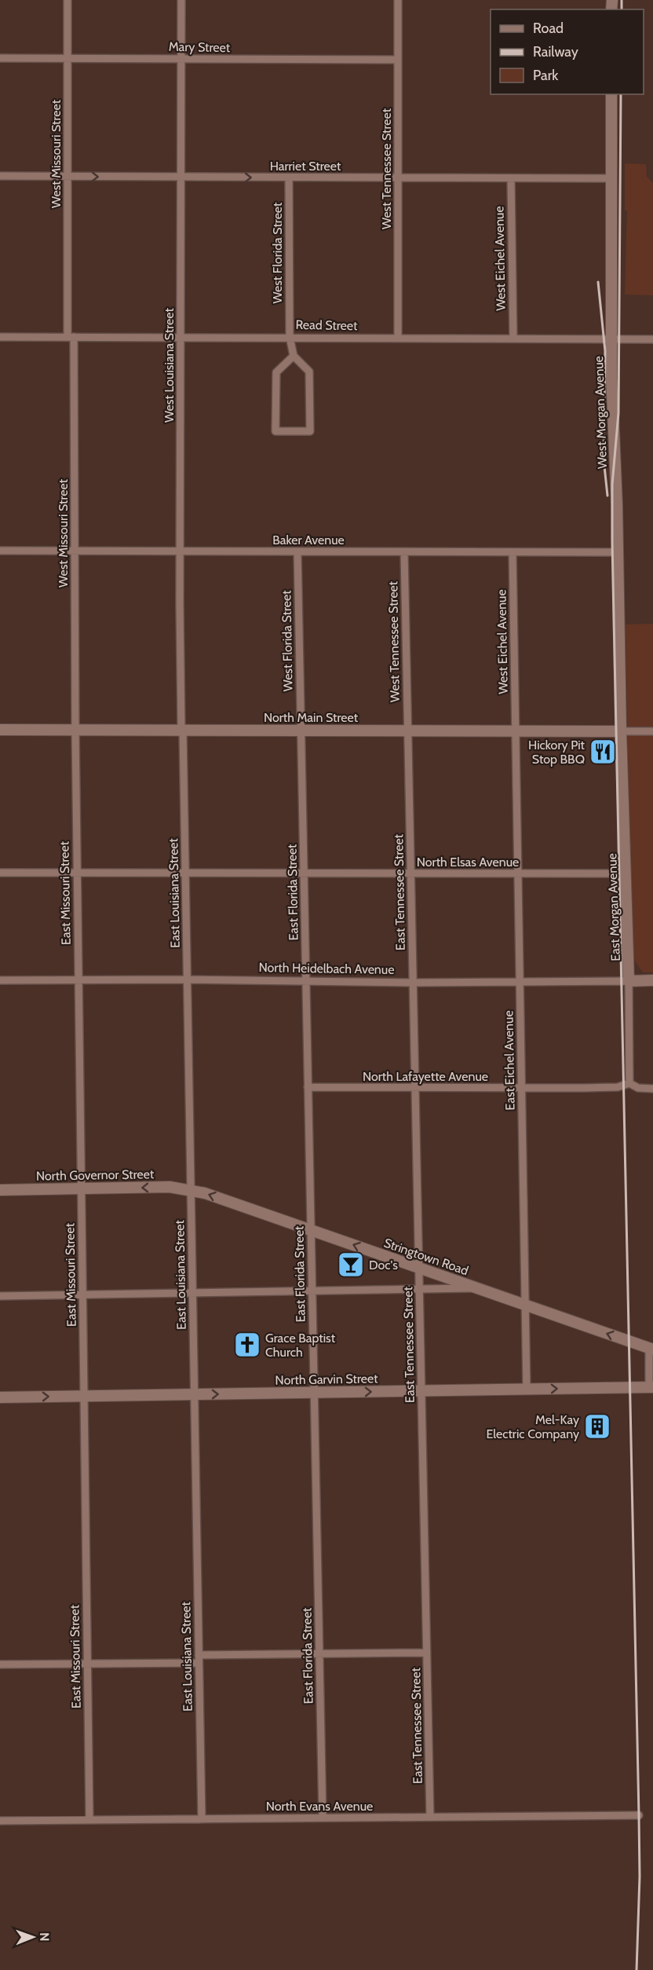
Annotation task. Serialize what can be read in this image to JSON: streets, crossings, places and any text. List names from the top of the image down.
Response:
{
  "streets": {
    "street": [
      "Mary Street",
      "West Missouri Street",
      "Harriet Street",
      "West Tennessee Street",
      "West Florida Street",
      "West Eichel Avenue",
      "Read Street",
      "West Louisiana Street",
      "West Morgan Avenue",
      "Baker Avenue",
      "North Main Street",
      "North Elsas Avenue",
      "East Florida Street",
      "East Tennessee Street",
      "East Missouri Street",
      "East Louisiana Street",
      "East Morgan Avenue",
      "North Heidelbach Avenue",
      "East Eichel Avenue",
      "North Lafayette Avenue",
      "North Governor Street",
      "Stringtown Road",
      "North Garvin Street",
      "North Evans Avenue"
    ]
  },
  "crossings": [
    ["Mary Street", "West Missouri Street"],
    ["Mary Street", "West Tennessee Street"],
    ["Mary Street", "West Louisiana Street"],
    ["West Missouri Street", "Harriet Street"],
    ["West Missouri Street", "Read Street"],
    ["West Missouri Street", "Baker Avenue"],
    ["West Missouri Street", "North Main Street"],
    ["West Missouri Street", "East Missouri Street"],
    ["Harriet Street", "West Tennessee Street"],
    ["Harriet Street", "West Florida Street"],
    ["Harriet Street", "West Eichel Avenue"],
    ["Harriet Street", "West Louisiana Street"],
    ["Harriet Street", "West Morgan Avenue"],
    ["West Tennessee Street", "Read Street"],
    ["West Tennessee Street", "Baker Avenue"],
    ["West Tennessee Street", "North Main Street"],
    ["West Tennessee Street", "East Tennessee Street"],
    ["West Florida Street", "Read Street"],
    ["West Florida Street", "Baker Avenue"],
    ["West Florida Street", "North Main Street"],
    ["West Florida Street", "East Florida Street"],
    ["West Eichel Avenue", "Read Street"],
    ["West Eichel Avenue", "Baker Avenue"],
    ["West Eichel Avenue", "North Main Street"],
    ["West Eichel Avenue", "East Eichel Avenue"],
    ["Read Street", "West Louisiana Street"],
    ["Read Street", "West Morgan Avenue"],
    ["West Louisiana Street", "Baker Avenue"],
    ["West Louisiana Street", "North Main Street"],
    ["West Louisiana Street", "East Louisiana Street"],
    ["West Morgan Avenue", "Baker Avenue"],
    ["West Morgan Avenue", "North Main Street"],
    ["West Morgan Avenue", "East Morgan Avenue"],
    ["North Main Street", "East Florida Street"],
    ["North Main Street", "East Tennessee Street"],
    ["North Main Street", "East Missouri Street"],
    ["North Main Street", "East Louisiana Street"],
    ["North Main Street", "East Morgan Avenue"],
    ["North Main Street", "East Eichel Avenue"],
    ["North Elsas Avenue", "East Florida Street"],
    ["North Elsas Avenue", "East Tennessee Street"],
    ["North Elsas Avenue", "East Missouri Street"],
    ["North Elsas Avenue", "East Louisiana Street"],
    ["North Elsas Avenue", "East Morgan Avenue"],
    ["North Elsas Avenue", "East Eichel Avenue"],
    ["East Florida Street", "North Heidelbach Avenue"],
    ["East Florida Street", "North Lafayette Avenue"],
    ["East Florida Street", "Stringtown Road"],
    ["East Florida Street", "North Garvin Street"],
    ["East Florida Street", "North Evans Avenue"],
    ["East Tennessee Street", "North Heidelbach Avenue"],
    ["East Tennessee Street", "North Lafayette Avenue"],
    ["East Tennessee Street", "Stringtown Road"],
    ["East Tennessee Street", "North Garvin Street"],
    ["East Tennessee Street", "North Evans Avenue"],
    ["East Missouri Street", "North Heidelbach Avenue"],
    ["East Missouri Street", "North Governor Street"],
    ["East Missouri Street", "North Garvin Street"],
    ["East Missouri Street", "North Evans Avenue"],
    ["East Louisiana Street", "North Heidelbach Avenue"],
    ["East Louisiana Street", "North Governor Street"],
    ["East Louisiana Street", "Stringtown Road"],
    ["East Louisiana Street", "North Garvin Street"],
    ["East Louisiana Street", "North Evans Avenue"],
    ["East Morgan Avenue", "North Heidelbach Avenue"],
    ["East Morgan Avenue", "North Lafayette Avenue"],
    ["North Heidelbach Avenue", "East Eichel Avenue"],
    ["East Eichel Avenue", "North Lafayette Avenue"],
    ["East Eichel Avenue", "Stringtown Road"],
    ["East Eichel Avenue", "North Garvin Street"],
    ["North Governor Street", "Stringtown Road"]
  ],
  "one_way": ["Harriet Street", "North Governor Street", "North Garvin Street"],
  "places": {
    "restaurant": ["Hickory Pit Stop BBQ"],
    "bar": ["Doc's"],
    "church": ["Grace Baptist Church"],
    "building": ["Mel-Kay Electric Company"]
  },
  "legend": ["Road", "Railway", "Park"],
  "north": "right"
}
